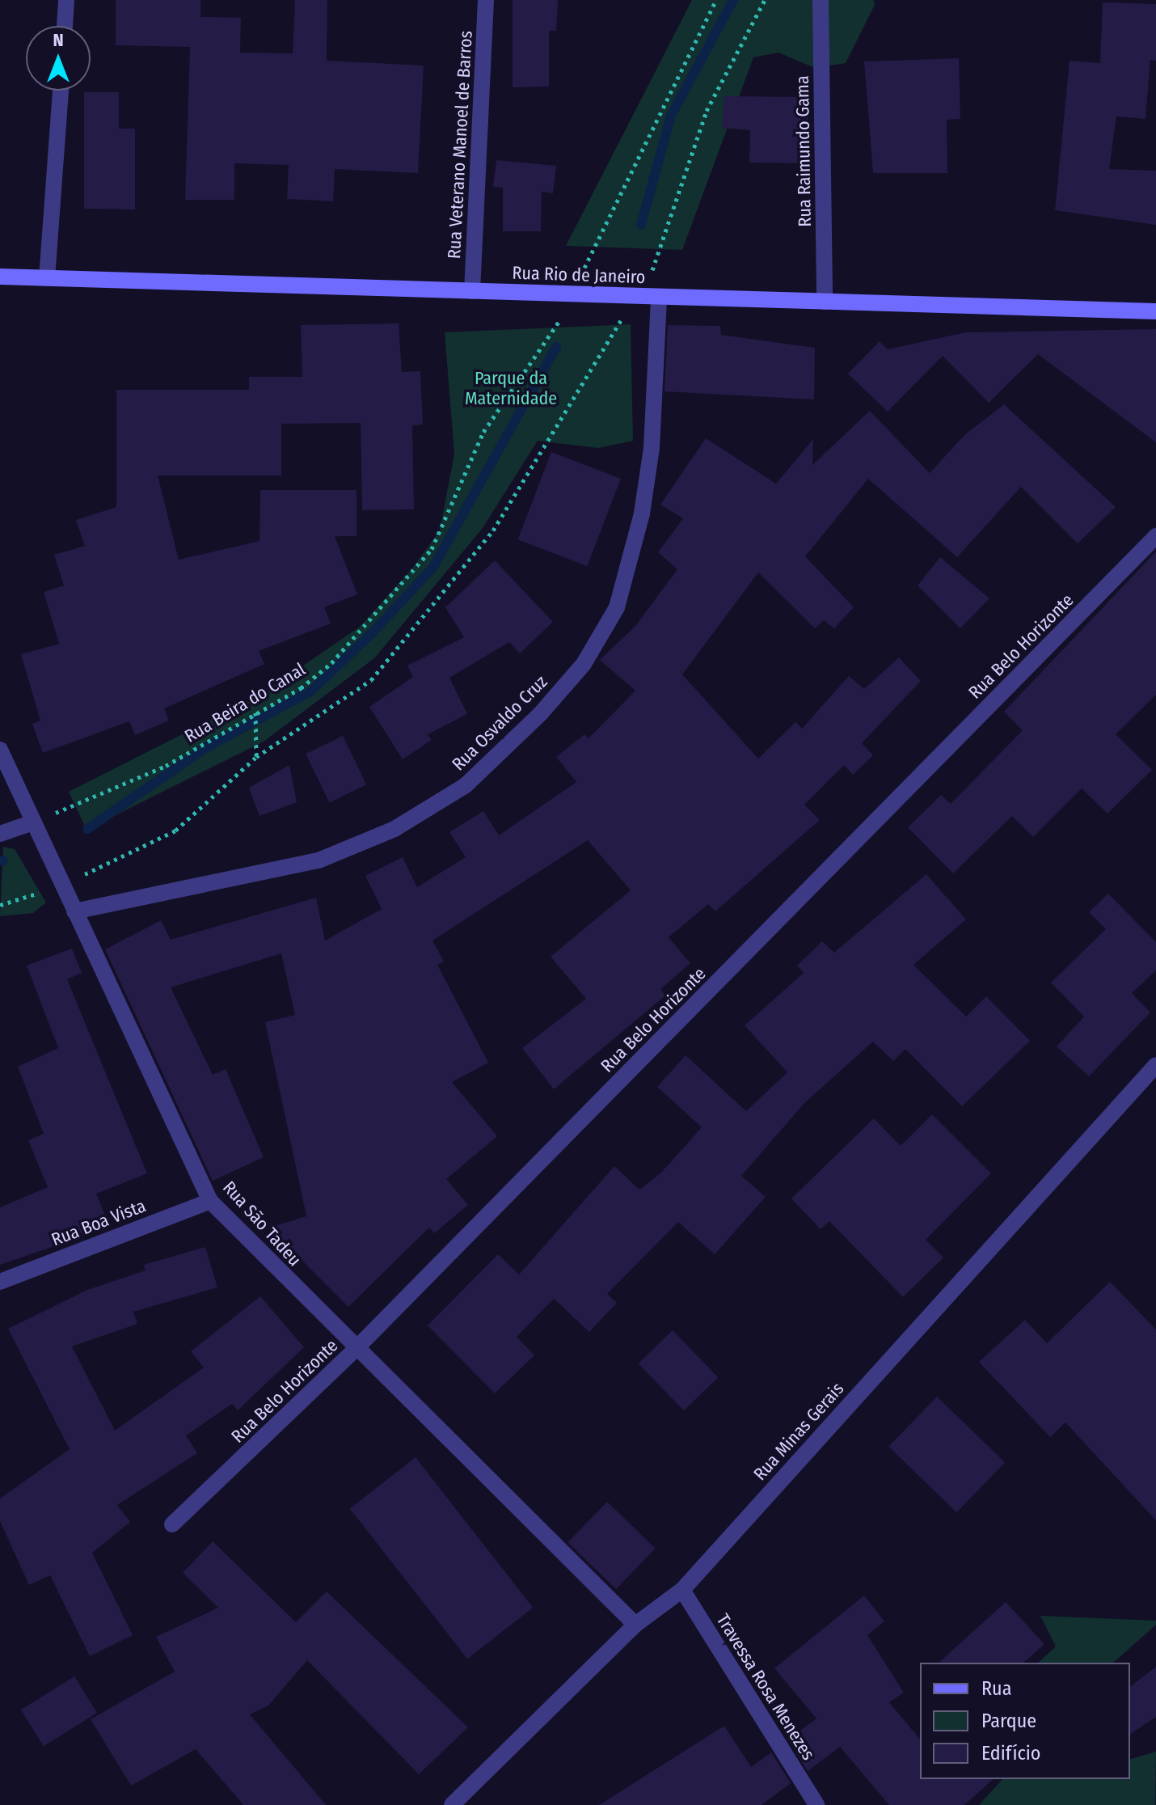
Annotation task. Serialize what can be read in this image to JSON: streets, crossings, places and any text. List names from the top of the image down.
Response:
{
  "streets": {
    "main road": ["Rua Rio de Janeiro"],
    "street": [
      "Rua Veterano Manoel de Barros",
      "Rua Raimundo Gama",
      "Rua Belo Horizonte",
      "Rua Osvaldo Cruz",
      "Rua Boa Vista",
      "Rua São Tadeu",
      "Rua Minas Gerais",
      "Travessa Rosa Menezes"
    ],
    "path": ["Rua Beira do Canal"]
  },
  "crossings": [
    ["Rua Veterano Manoel de Barros", "Rua Rio de Janeiro"],
    ["Rua Raimundo Gama", "Rua Rio de Janeiro"],
    ["Rua Rio de Janeiro", "Rua Osvaldo Cruz"],
    ["Rua Belo Horizonte", "Rua São Tadeu"],
    ["Rua Beira do Canal", "Rua São Tadeu"],
    ["Rua Osvaldo Cruz", "Rua São Tadeu"],
    ["Rua Boa Vista", "Rua São Tadeu"],
    ["Rua São Tadeu", "Rua Minas Gerais"],
    ["Rua Minas Gerais", "Travessa Rosa Menezes"]
  ],
  "parks": ["Parque da Maternidade"],
  "legend": ["Rua", "Parque", "Edifício"],
  "north": "top"
}
